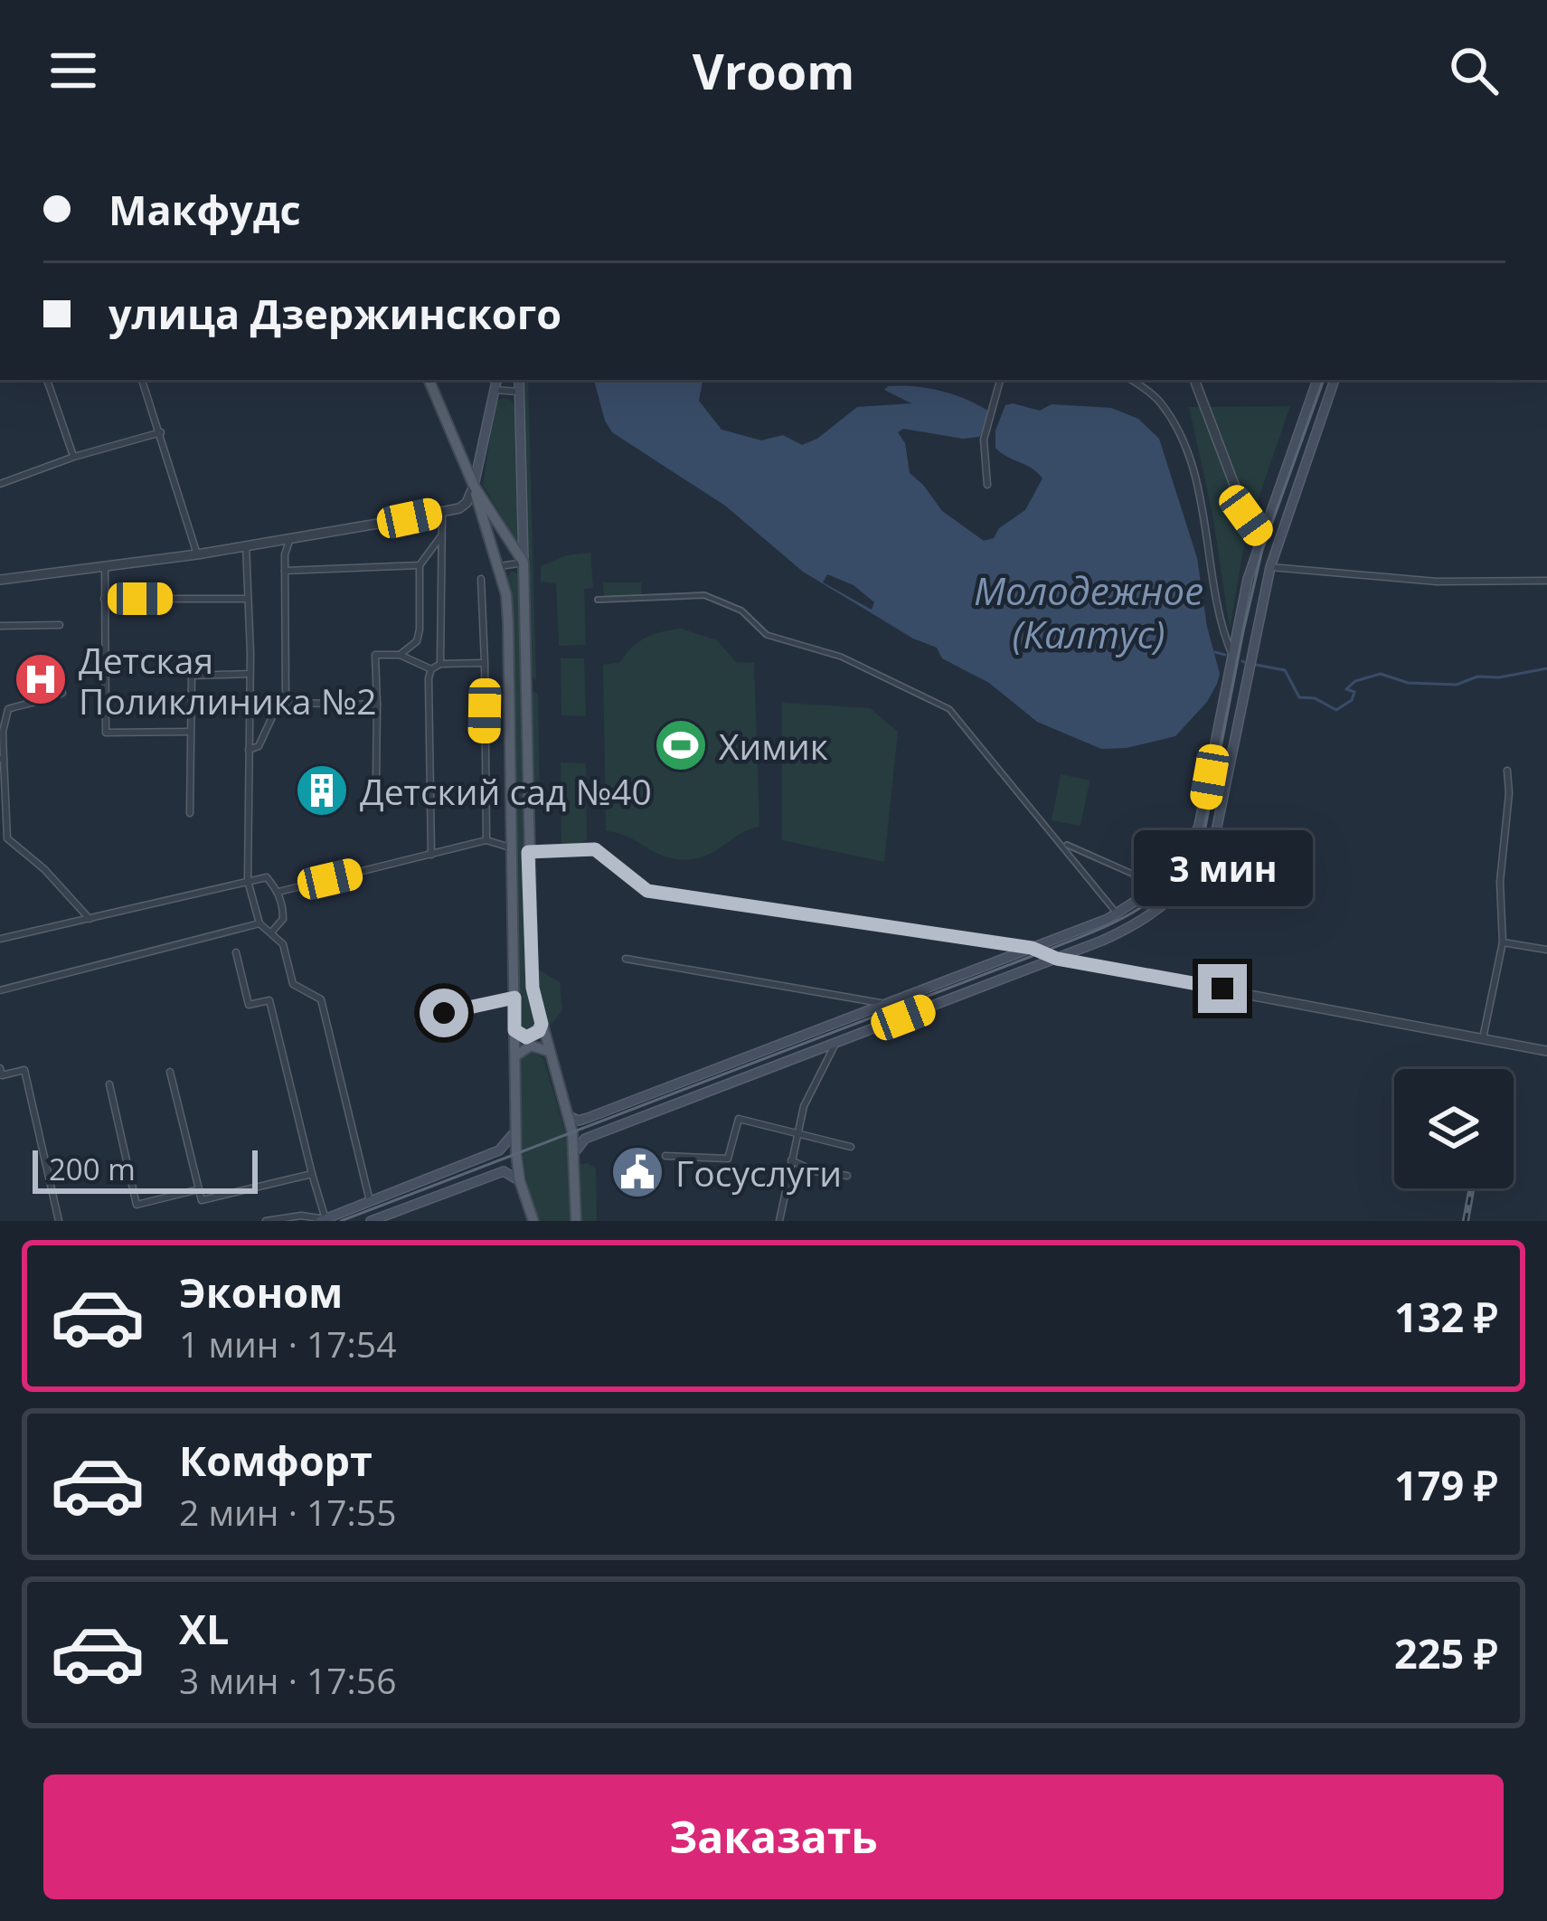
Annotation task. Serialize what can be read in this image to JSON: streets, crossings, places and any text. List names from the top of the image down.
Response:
{
  "water": ["Молодежное (Калтус)"],
  "places": {
    "hospital": ["Детская Поликлиника №2"],
    "sports": ["Химик"],
    "building": ["Детский сад №40"],
    "public building": ["Госуслуги"]
  },
  "scale_bar": "200 m",
  "page": {
    "header": "Vroom",
    "banner": ["Макфудс", "улица Дзержинского"],
    "bubble": "3 мин",
    "scale": "200 m",
    "list": [
      {
        "name": "Эконом",
        "note": "1 мин · 17:54",
        "value": "132 ₽"
      },
      {
        "name": "Комфорт",
        "note": "2 мин · 17:55",
        "value": "179 ₽"
      },
      {
        "name": "XL",
        "note": "3 мин · 17:56",
        "value": "225 ₽"
      }
    ],
    "buttons": "Заказать"
  }
}
